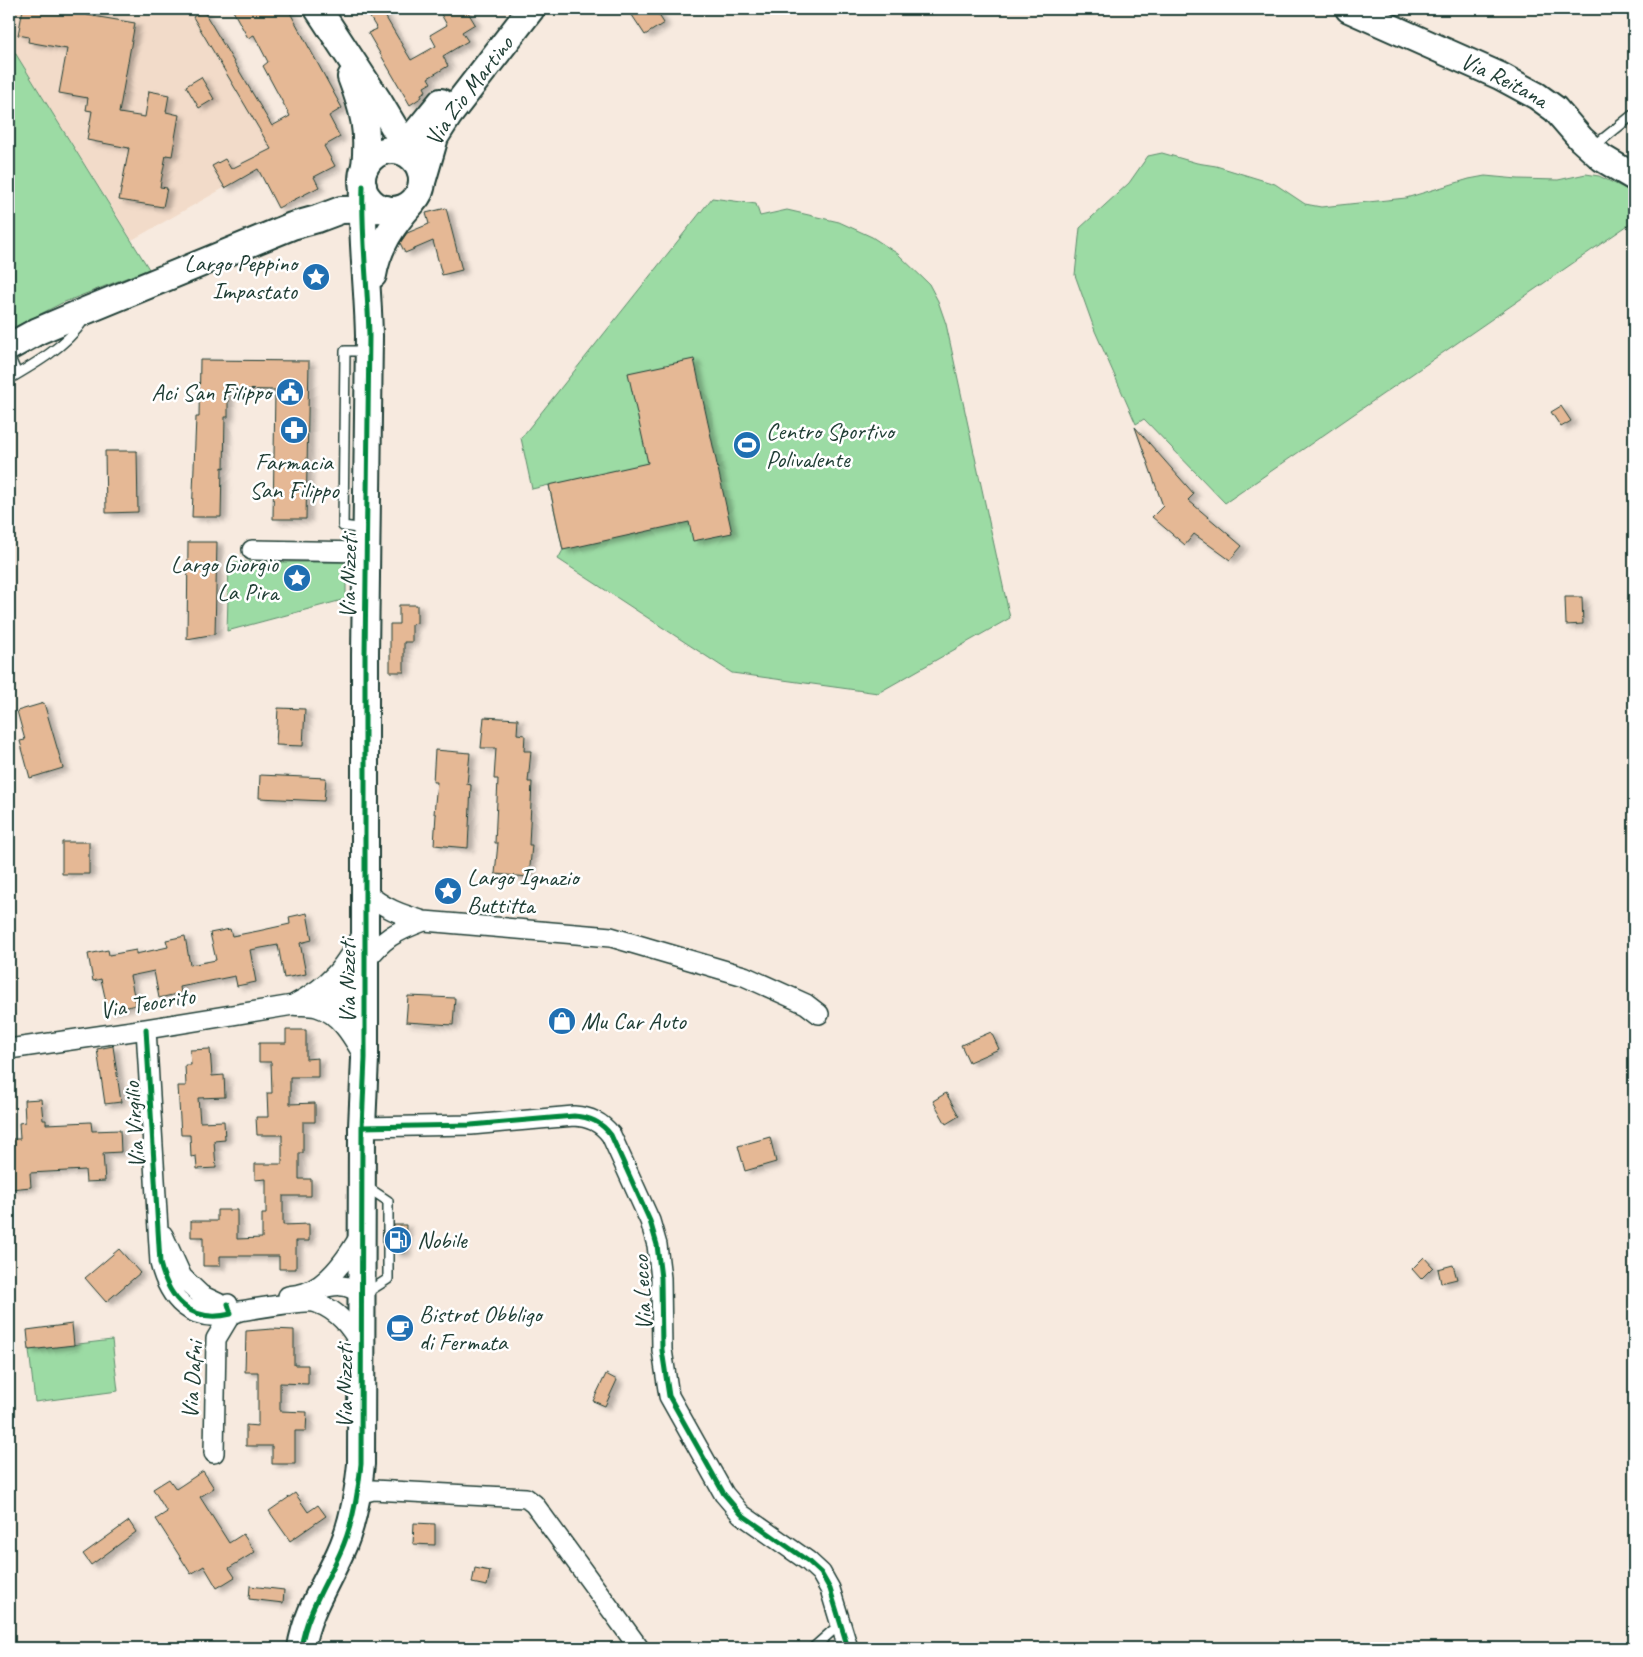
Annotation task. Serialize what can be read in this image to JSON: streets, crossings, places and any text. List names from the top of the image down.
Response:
{
  "streets": {
    "street": [
      "Via Reitana",
      "Via Zio Martino",
      "Via Nizzeti",
      "Via Teocrito",
      "Via Virgilio",
      "Via Lecco",
      "Via Dafni"
    ]
  },
  "crossings": [
    ["Via Nizzeti", "Via Lecco"],
    ["Via Nizzeti", "Via Dafni"],
    ["Via Teocrito", "Via Virgilio"],
    ["Via Virgilio", "Via Dafni"]
  ],
  "places": {
    "place": ["Largo Peppino Impastato", "Largo Giorgio La Pira", "Largo Ignazio Buttitta"],
    "public building": ["Aci San Filippo"],
    "pharmacy": ["Farmacia San Filippo"],
    "sports": ["Centro Sportivo Polivalente"],
    "shop": ["Mu Car Auto"],
    "fuel station": ["Nobile"],
    "cafe": ["Bistrot Obbligo di Fermata"]
  }
}
